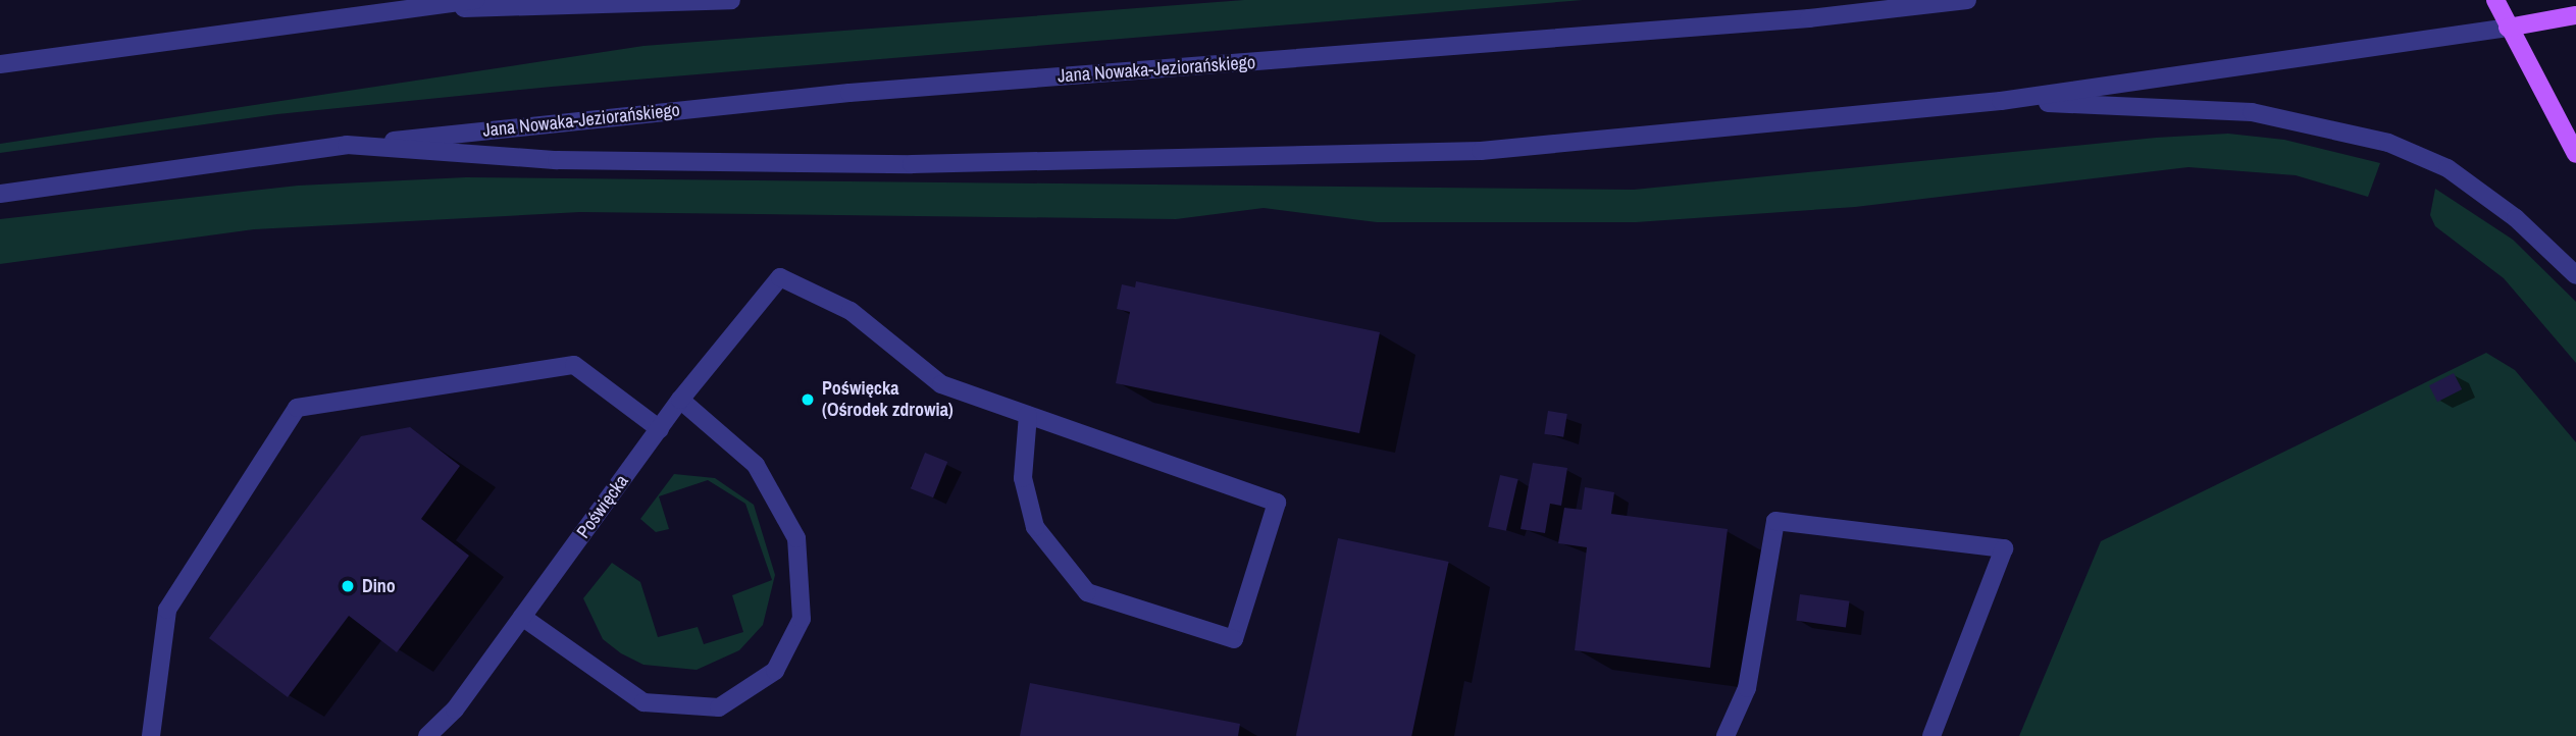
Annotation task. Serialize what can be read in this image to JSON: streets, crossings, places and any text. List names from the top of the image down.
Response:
{
  "streets": {
    "street": ["Jana Nowaka-Jeziorańskiego", "Poświęcka"]
  },
  "places": ["Poświęcka (Ośrodek zdrowia)", "Dino"]
}
